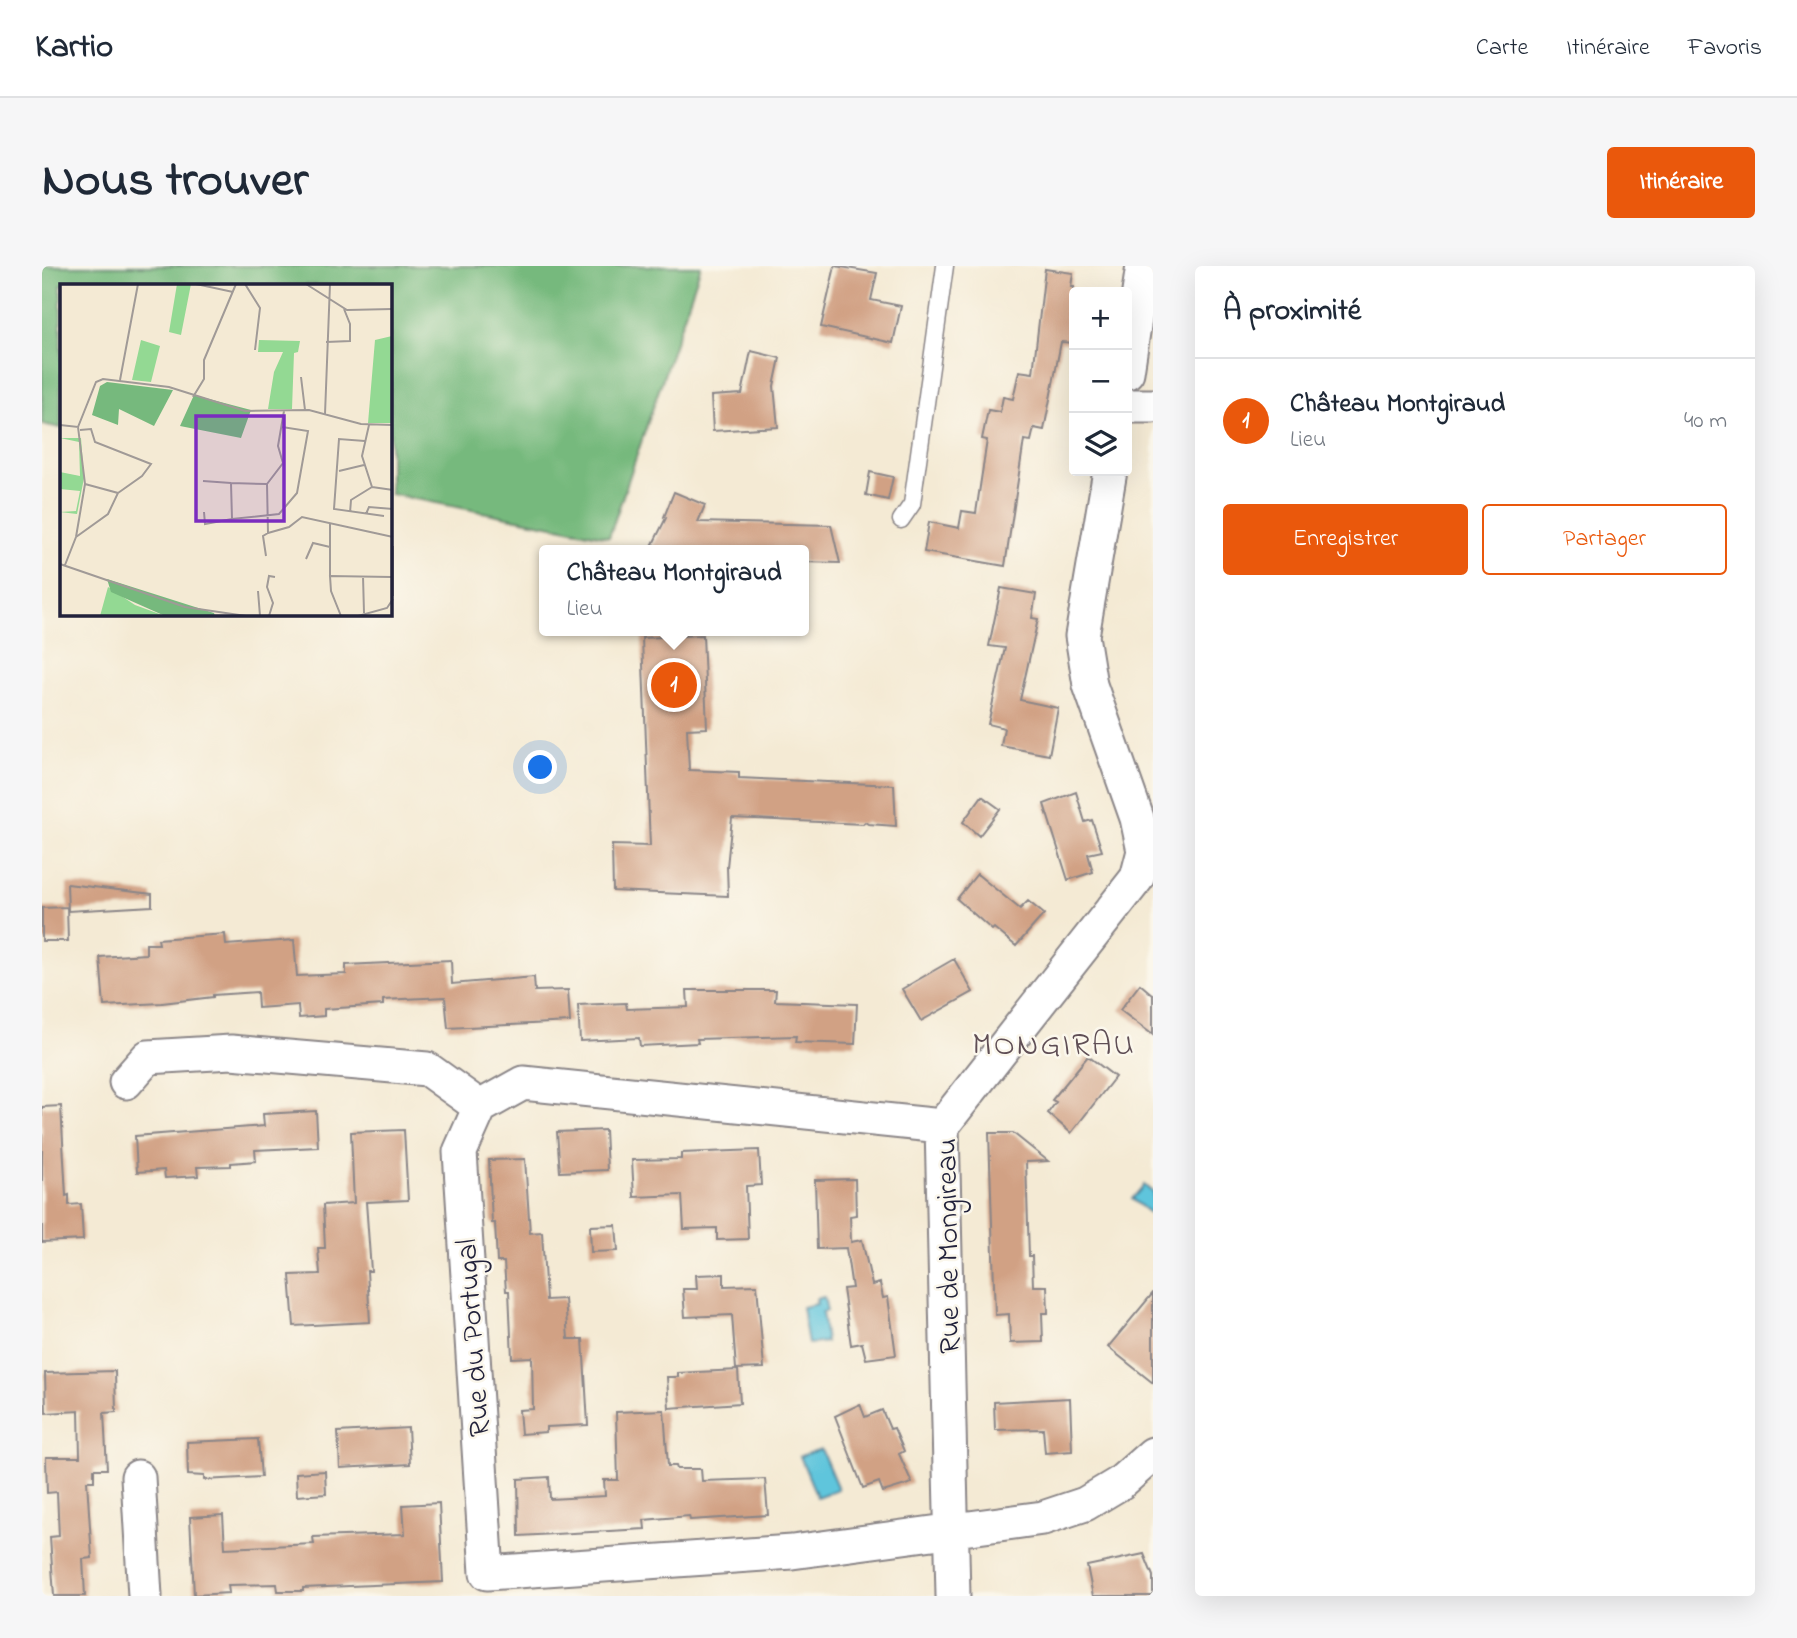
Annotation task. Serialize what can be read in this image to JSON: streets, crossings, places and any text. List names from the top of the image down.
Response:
{
  "streets": {
    "street": ["Rue de Mongireau", "Rue du Portugal"]
  },
  "crossings": [
    ["Rue de Mongireau", "Rue du Portugal"]
  ],
  "districts": ["MONGIRAU"],
  "page": {
    "header": "Kartio",
    "nav": ["Carte", "Itinéraire", "Favoris"],
    "title": "Nous trouver",
    "buttons": [
      "Itinéraire",
      ["Enregistrer", "Partager"]
    ],
    "heading": "À proximité",
    "map_buttons": ["+", "−"],
    "list": [
      {
        "mark": "1",
        "name": "Château Montgiraud",
        "note": "Lieu",
        "value": "40 m"
      }
    ],
    "popup": ["Château Montgiraud", "Lieu"],
    "pins": "1"
  }
}
